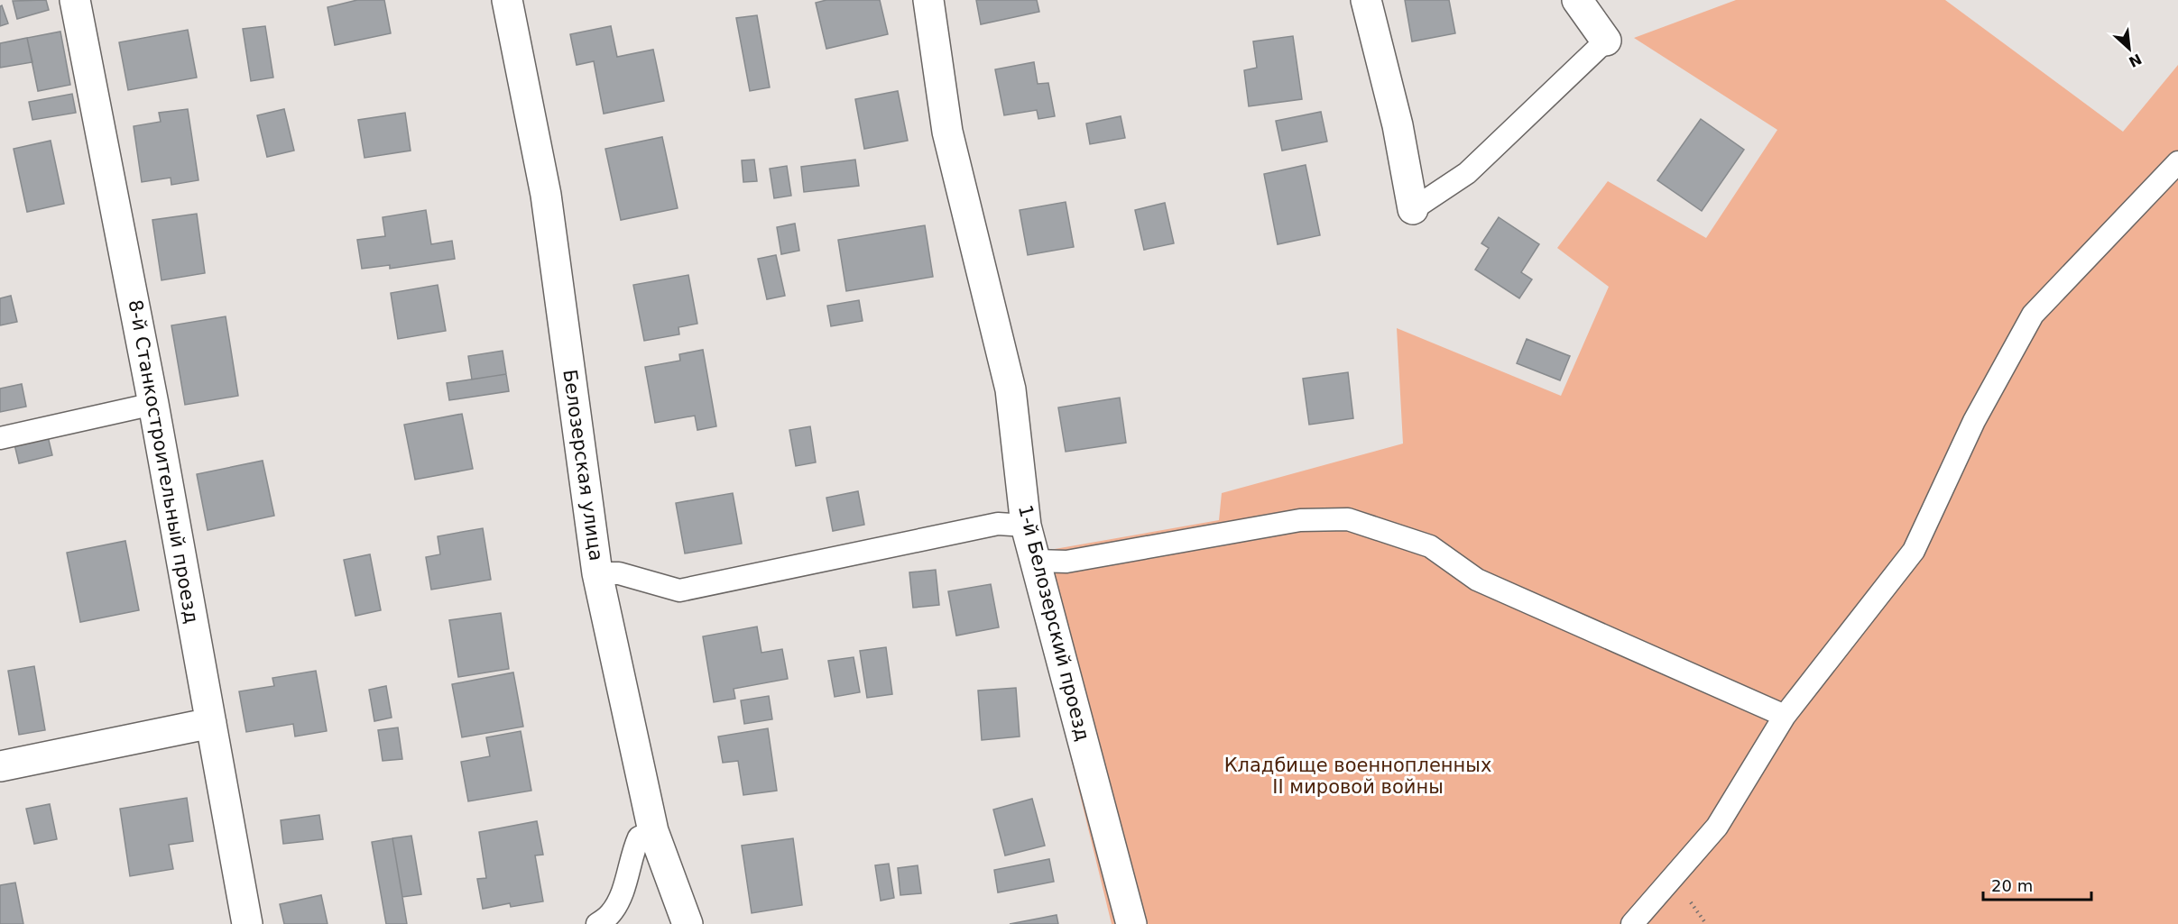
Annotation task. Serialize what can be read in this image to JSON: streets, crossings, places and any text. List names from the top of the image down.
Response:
{
  "streets": {
    "street": ["8-й Станкостроительный проезд", "Белозерская улица", "1-й Белозерский проезд"]
  },
  "parks": ["Кладбище военнопленных II мировой войны"],
  "scale_bar": "20 m",
  "north": "bottom right"
}
